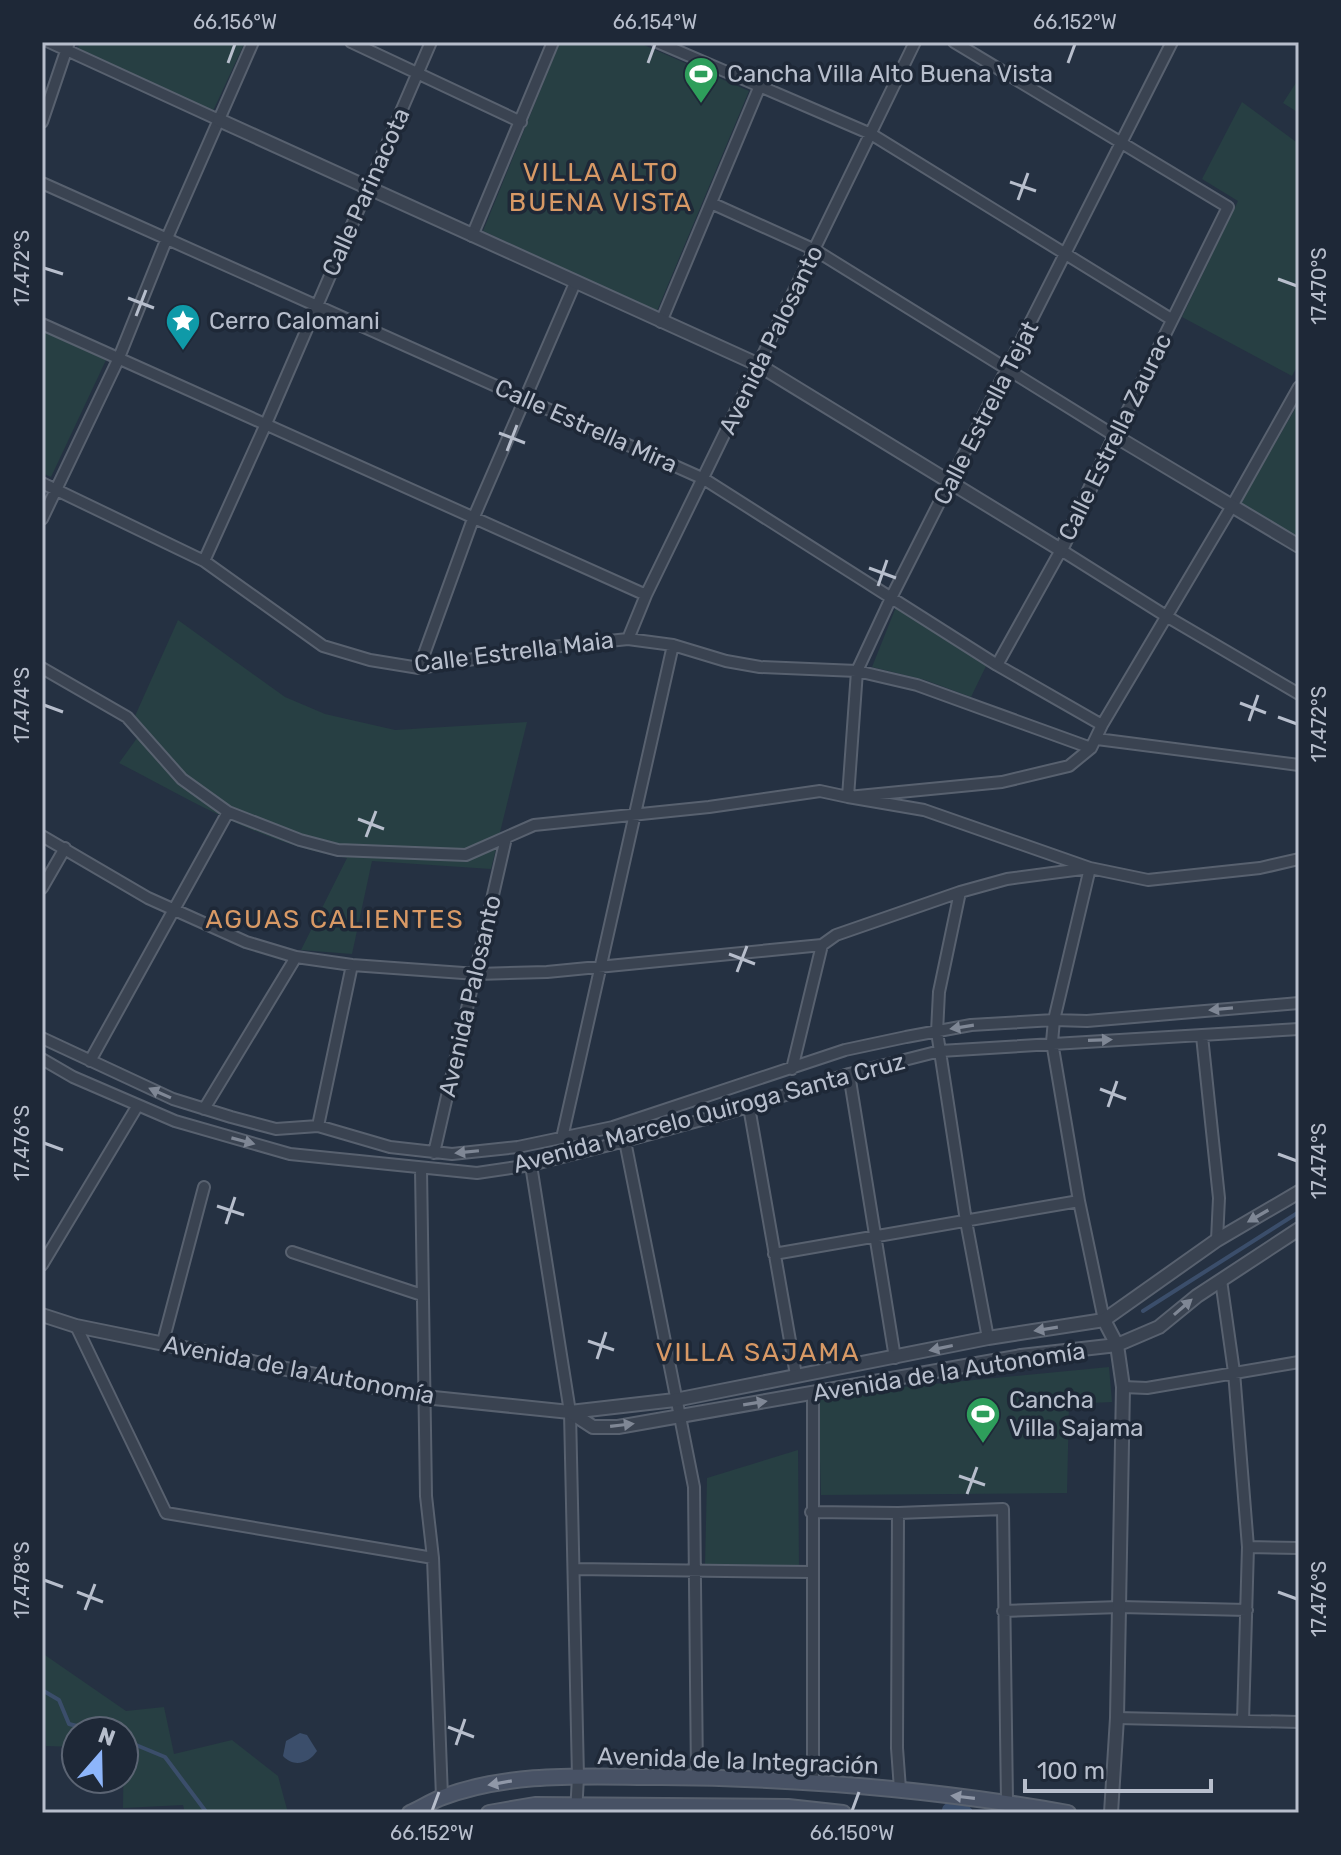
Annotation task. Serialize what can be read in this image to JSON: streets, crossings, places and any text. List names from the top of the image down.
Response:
{
  "streets": {
    "main road": ["Avenida de la Integración"],
    "street": [
      "Calle Parinacota",
      "Avenida Palosanto",
      "Calle Estrella Tejat",
      "Calle Estrella Mira",
      "Calle Estrella Zaurac",
      "Calle Estrella Maia",
      "Avenida Marcelo Quiroga Santa Cruz",
      "Avenida de la Autonomía"
    ]
  },
  "crossings": [
    ["Calle Parinacota", "Calle Estrella Mira"],
    ["Calle Parinacota", "Calle Estrella Maia"],
    ["Avenida Palosanto", "Calle Estrella Mira"],
    ["Avenida Palosanto", "Calle Estrella Maia"],
    ["Avenida Palosanto", "Avenida Marcelo Quiroga Santa Cruz"],
    ["Calle Estrella Tejat", "Calle Estrella Mira"],
    ["Calle Estrella Tejat", "Calle Estrella Zaurac"],
    ["Calle Estrella Tejat", "Calle Estrella Maia"],
    ["Calle Estrella Mira", "Calle Estrella Zaurac"]
  ],
  "districts": ["VILLA ALTO BUENA VISTA", "AGUAS CALIENTES", "VILLA SAJAMA"],
  "places": {
    "sports": ["Cancha Villa Alto Buena Vista", "Cancha Villa Sajama"],
    "place": ["Cerro Calomani"]
  },
  "scale_bar": "100 m",
  "north": "top",
  "coordinates": [
    "66.156°W",
    "66.154°W",
    "66.152°W",
    "17.472°S",
    "17.470°S",
    "17.474°S",
    "17.476°S",
    "17.478°S",
    "66.150°W"
  ]
}
